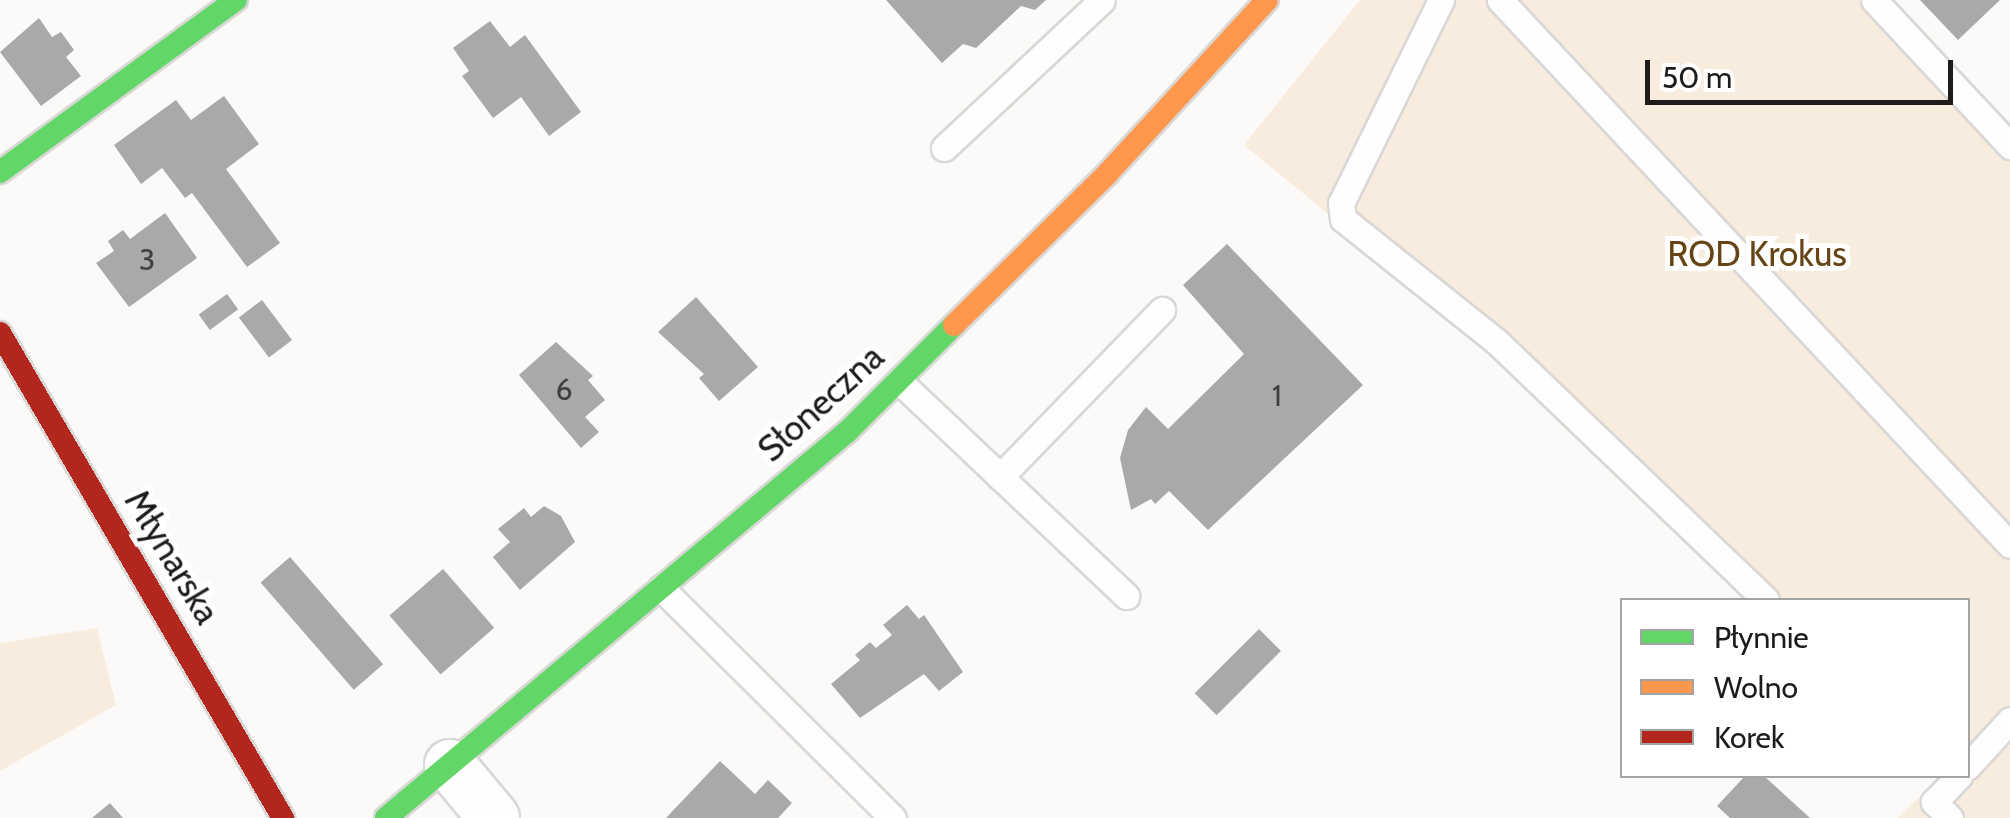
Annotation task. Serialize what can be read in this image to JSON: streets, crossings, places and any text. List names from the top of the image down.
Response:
{
  "streets": {
    "street": ["Słoneczna", "Młynarska"]
  },
  "parks": ["ROD Krokus"],
  "house_numbers": ["3", "6", "1"],
  "legend": ["Płynnie", "Wolno", "Korek"],
  "scale_bar": "50 m"
}
